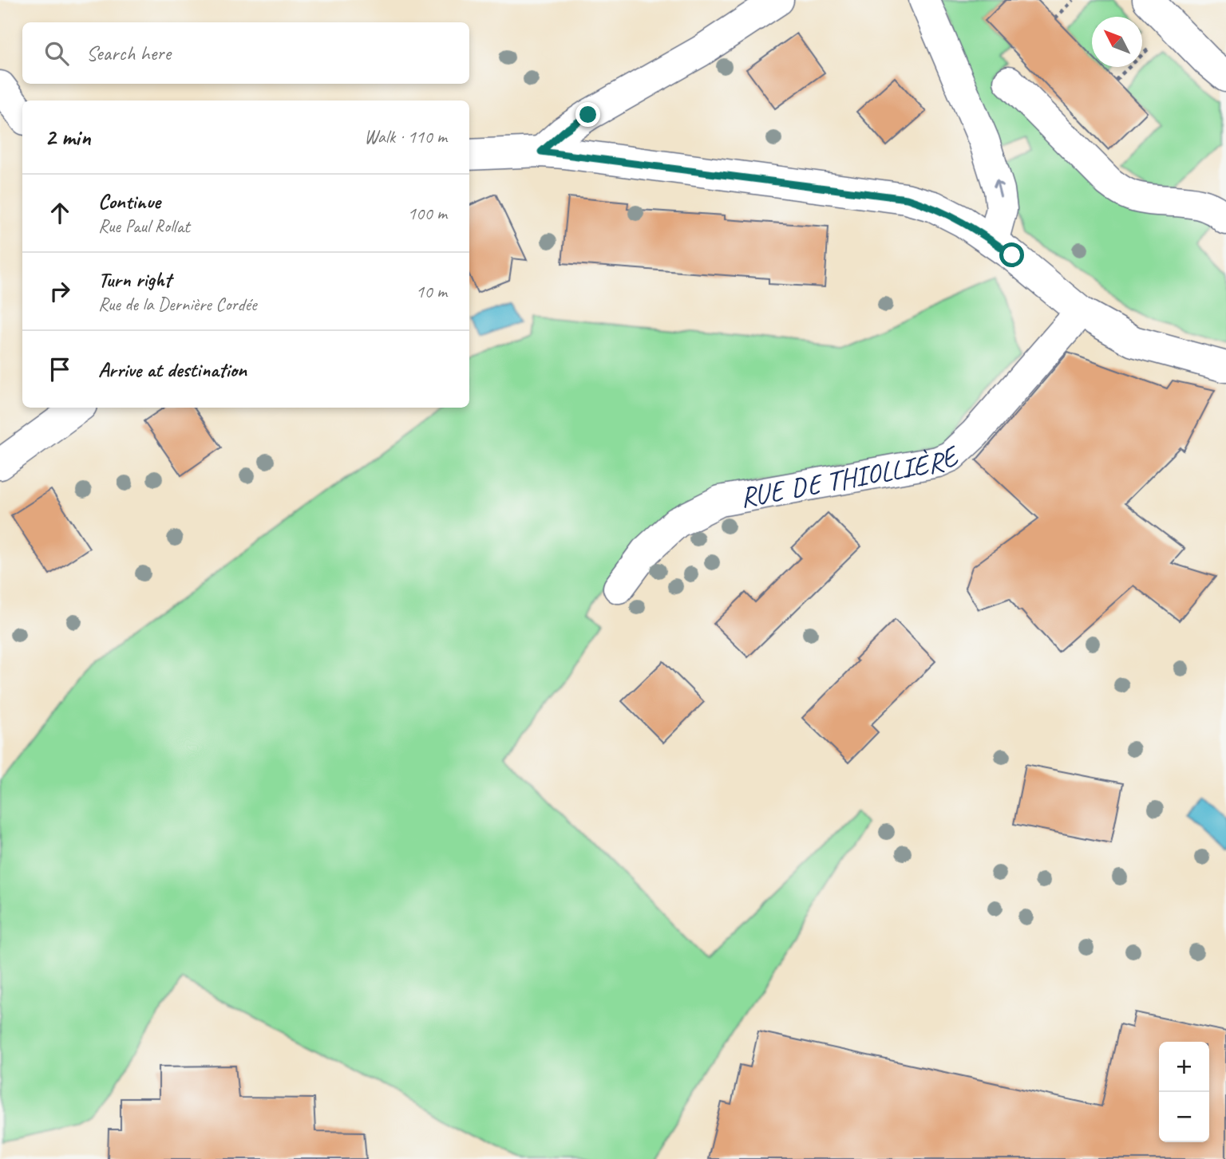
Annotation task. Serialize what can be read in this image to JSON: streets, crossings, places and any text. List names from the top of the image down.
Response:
{
  "streets": {
    "street": ["RUE DE THIOLLIÈRE"]
  },
  "north": "top left",
  "page": {
    "search": "Search here",
    "heading": ["2 min", "Walk · 110 m"],
    "list": [
      ["Continue", "Rue Paul Rollat", "100 m"],
      ["Turn right", "Rue de la Dernière Cordée", "10 m"],
      "Arrive at destination"
    ],
    "map_buttons": ["+", "−"]
  }
}
